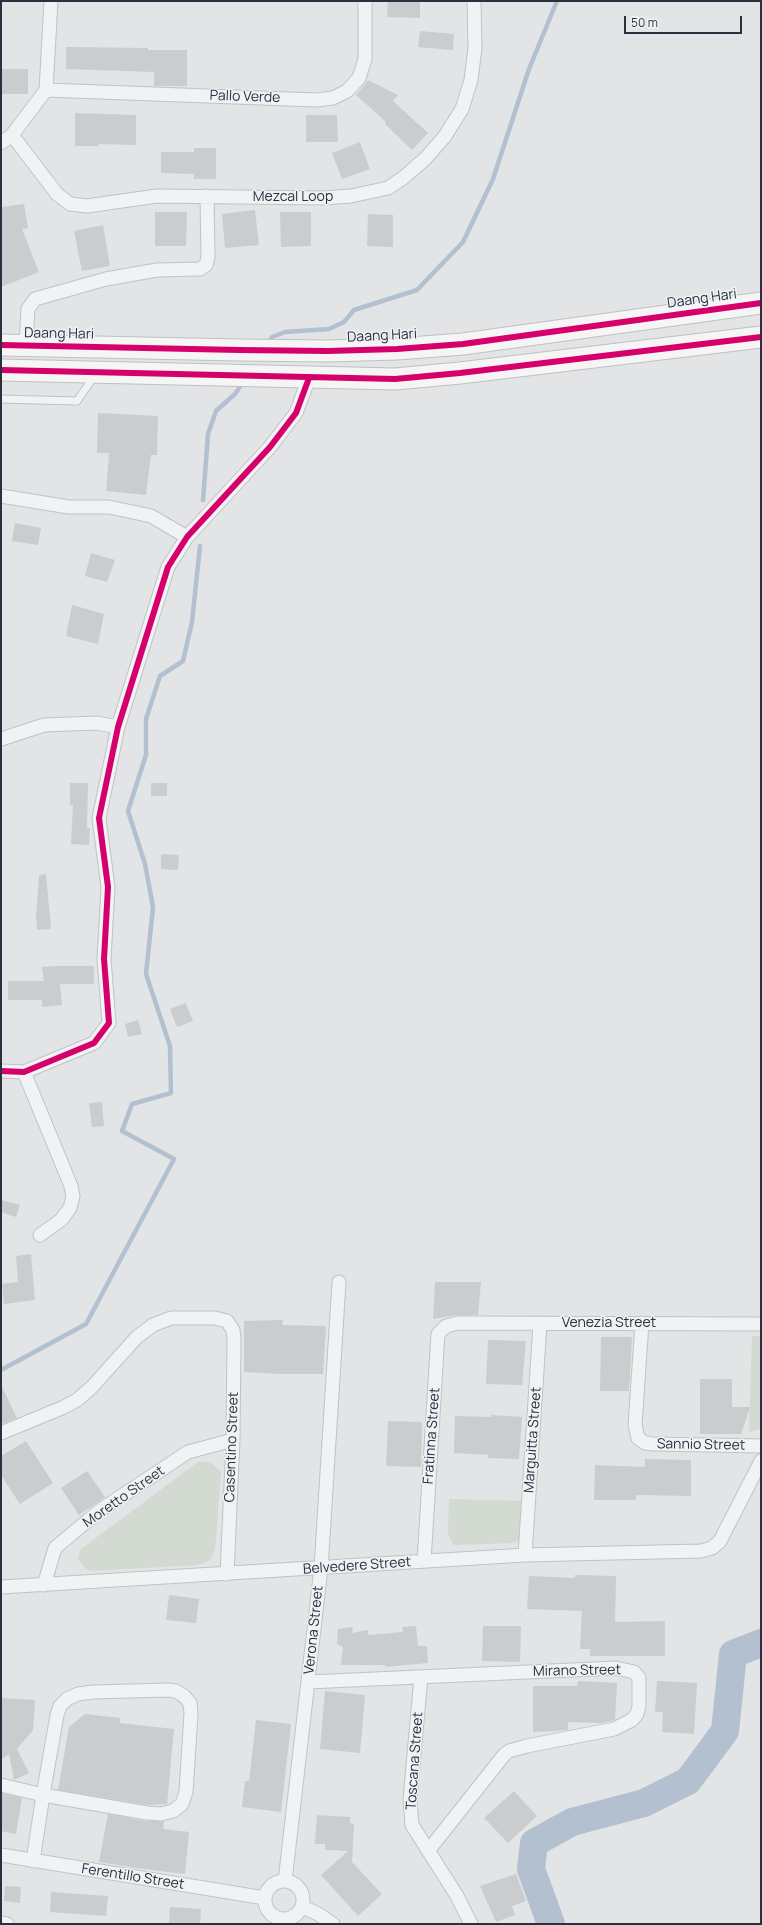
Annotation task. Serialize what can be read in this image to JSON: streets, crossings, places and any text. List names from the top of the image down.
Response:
{
  "streets": {
    "main road": ["Daang Hari"],
    "street": [
      "Pallo Verde",
      "Mezcal Loop",
      "Venezia Street",
      "Fratinna Street",
      "Marguitta Street",
      "Sannio Street",
      "Casentino Street",
      "Moretto Street",
      "Belvedere Street",
      "Verona Street",
      "Mirano Street",
      "Toscana Street",
      "Ferentillo Street"
    ]
  },
  "crossings": [
    ["Venezia Street", "Fratinna Street"],
    ["Venezia Street", "Marguitta Street"],
    ["Venezia Street", "Sannio Street"],
    ["Fratinna Street", "Belvedere Street"],
    ["Marguitta Street", "Belvedere Street"],
    ["Casentino Street", "Moretto Street"],
    ["Casentino Street", "Belvedere Street"],
    ["Moretto Street", "Belvedere Street"],
    ["Belvedere Street", "Verona Street"],
    ["Verona Street", "Mirano Street"],
    ["Verona Street", "Ferentillo Street"],
    ["Mirano Street", "Toscana Street"]
  ],
  "scale_bar": "50 m"
}
